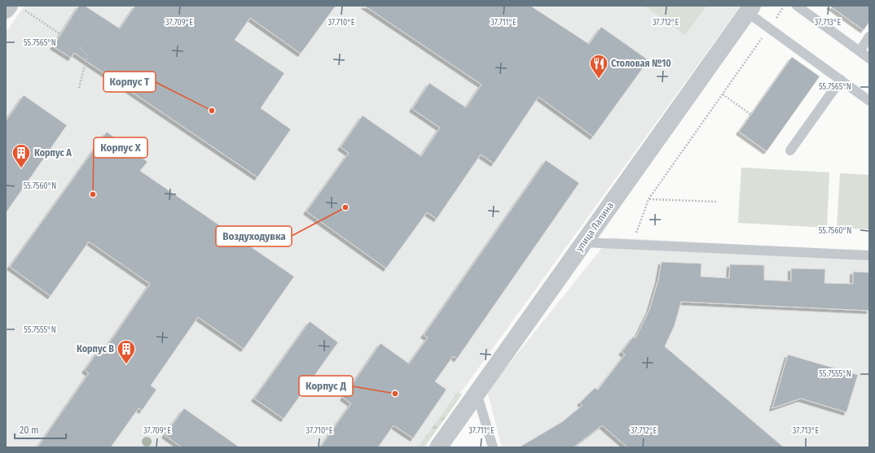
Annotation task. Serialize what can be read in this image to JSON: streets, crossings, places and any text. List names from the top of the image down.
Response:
{
  "streets": {
    "street": ["улица Лапина"]
  },
  "places": {
    "restaurant": ["Столовая №10"],
    "other": [
      "Корпус Т",
      "Корпус Х",
      "Воздуходувка",
      "Корпус Д"
    ],
    "building": ["Корпус А", "Корпус В"]
  },
  "scale_bar": "20 m",
  "coordinates": [
    "37.709°E",
    "37.710°E",
    "37.711°E",
    "37.712°E",
    "37.713°E",
    "55.7565°N",
    "55.7560°N",
    "55.7555°N"
  ]
}
